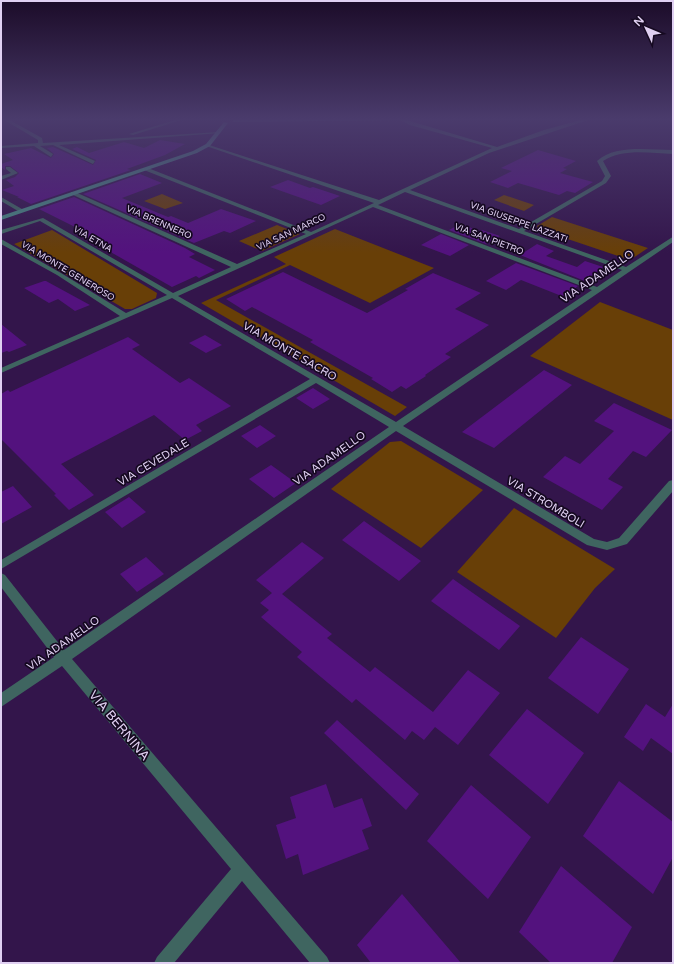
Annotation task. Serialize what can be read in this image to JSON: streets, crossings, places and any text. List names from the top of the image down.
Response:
{
  "streets": {
    "street": [
      "VIA BRENNERO",
      "VIA GIUSEPPE LAZZATI",
      "VIA SAN MARCO",
      "VIA ETNA",
      "VIA SAN PIETRO",
      "VIA MONTE GENEROSO",
      "VIA ADAMELLO",
      "VIA MONTE SACRO",
      "VIA CEVEDALE",
      "VIA STROMBOLI",
      "VIA BERNINA"
    ]
  },
  "crossings": [
    ["VIA BRENNERO", "VIA SAN MARCO"],
    ["VIA GIUSEPPE LAZZATI", "VIA SAN MARCO"],
    ["VIA GIUSEPPE LAZZATI", "VIA ADAMELLO"],
    ["VIA SAN MARCO", "VIA ETNA"],
    ["VIA SAN MARCO", "VIA SAN PIETRO"],
    ["VIA SAN MARCO", "VIA MONTE GENEROSO"],
    ["VIA SAN MARCO", "VIA MONTE SACRO"],
    ["VIA ETNA", "VIA MONTE SACRO"],
    ["VIA SAN PIETRO", "VIA ADAMELLO"],
    ["VIA ADAMELLO", "VIA MONTE SACRO"],
    ["VIA ADAMELLO", "VIA STROMBOLI"],
    ["VIA ADAMELLO", "VIA BERNINA"],
    ["VIA MONTE SACRO", "VIA CEVEDALE"],
    ["VIA MONTE SACRO", "VIA STROMBOLI"]
  ],
  "north": "top left"
}
